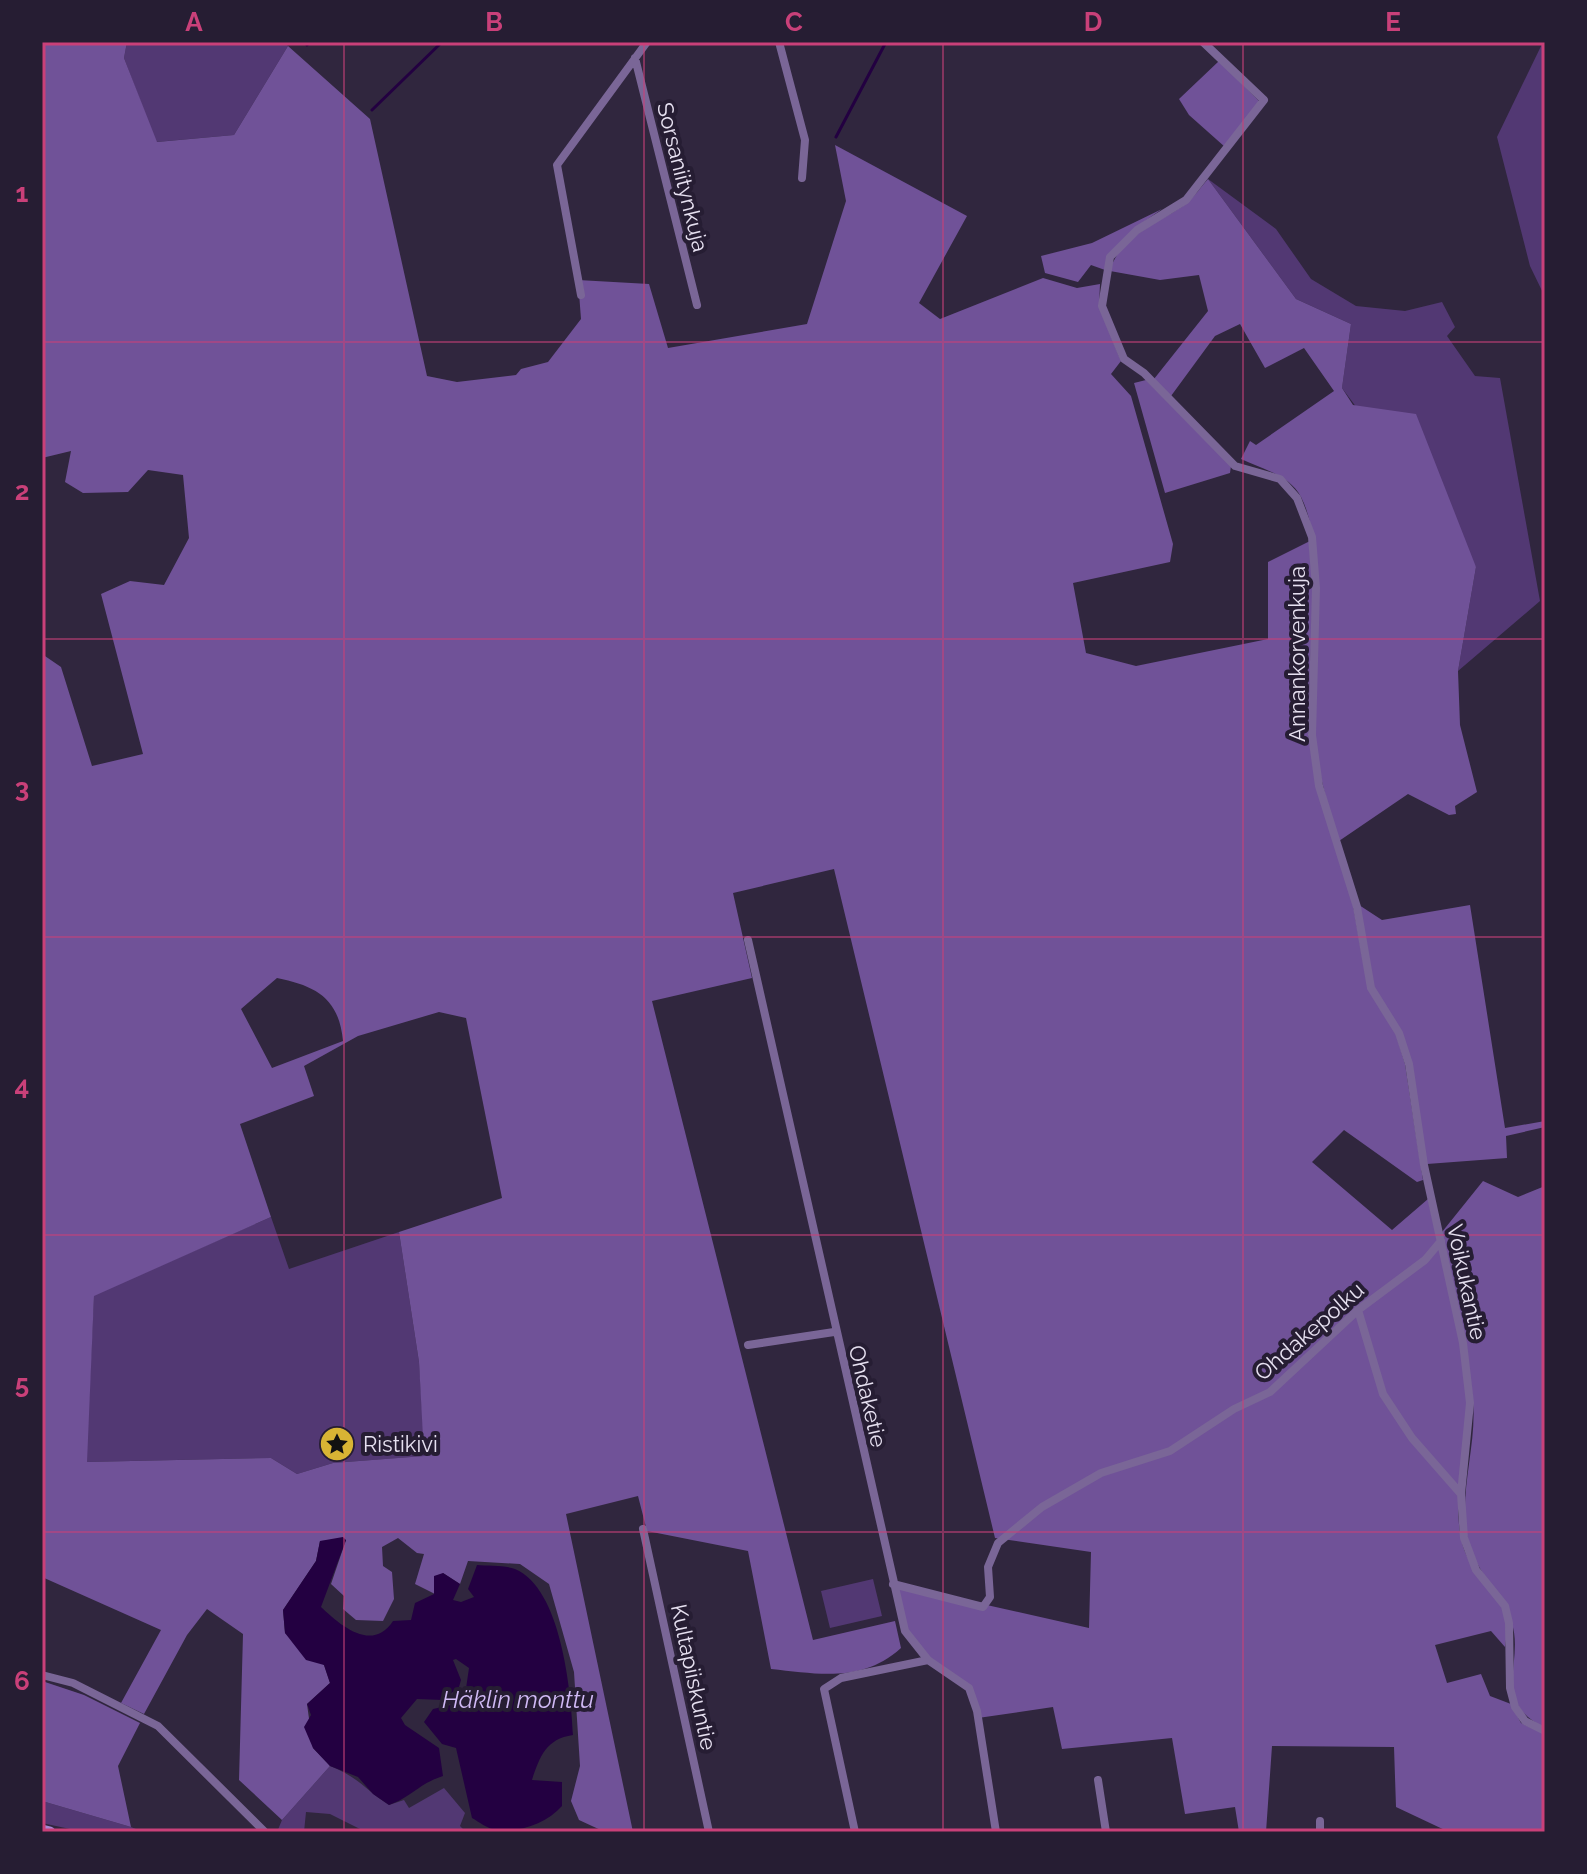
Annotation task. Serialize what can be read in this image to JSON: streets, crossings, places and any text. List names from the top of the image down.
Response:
{
  "streets": {
    "street": [
      "Sorsaniitynkuja",
      "Annankorvenkuja",
      "Voikukantie",
      "Ohdakepolku",
      "Ohdaketie",
      "Kultapiiskuntie"
    ]
  },
  "crossings": [
    ["Annankorvenkuja", "Voikukantie"],
    ["Voikukantie", "Ohdakepolku"],
    ["Ohdakepolku", "Ohdaketie"]
  ],
  "water": ["Häklin monttu"],
  "places": {
    "place": ["Ristikivi"]
  },
  "grid": {
    "columns": [
      "A",
      "B",
      "C",
      "D",
      "E"
    ],
    "rows": [
      "1",
      "2",
      "3",
      "4",
      "5",
      "6"
    ]
  }
}
